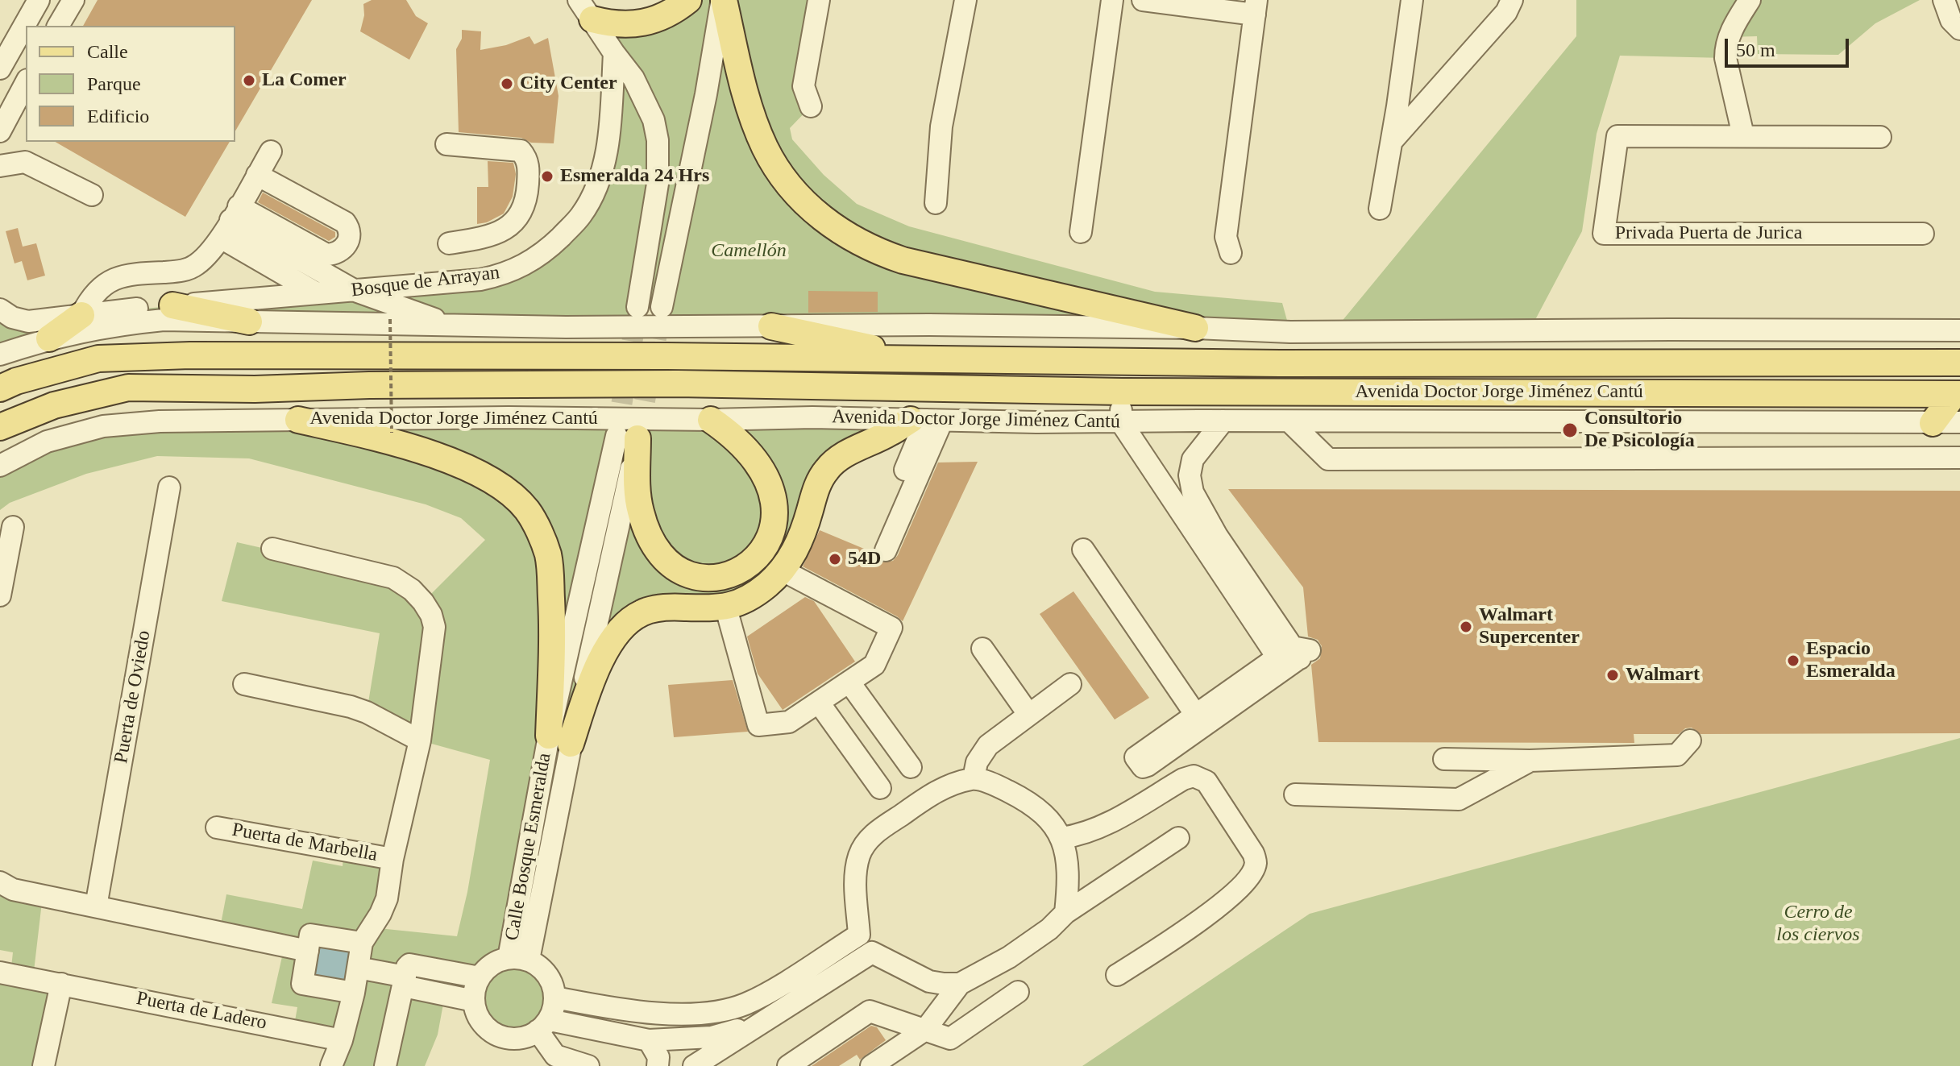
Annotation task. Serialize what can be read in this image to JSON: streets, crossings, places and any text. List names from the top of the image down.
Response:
{
  "streets": {
    "main road": ["Avenida Doctor Jorge Jiménez Cantú"],
    "street": [
      "Privada Puerta de Jurica",
      "Bosque de Arrayan",
      "Puerta de Oviedo",
      "Puerta de Marbella",
      "Calle Bosque Esmeralda",
      "Puerta de Ladero"
    ]
  },
  "parks": ["Camellón", "Cerro de los ciervos"],
  "places": [
    "La Comer",
    "City Center",
    "Esmeralda 24 Hrs",
    "Consultorio De Psicología",
    "54D",
    "Walmart Supercenter",
    "Espacio Esmeralda",
    "Walmart"
  ],
  "legend": ["Calle", "Parque", "Edificio"],
  "scale_bar": "50 m"
}
